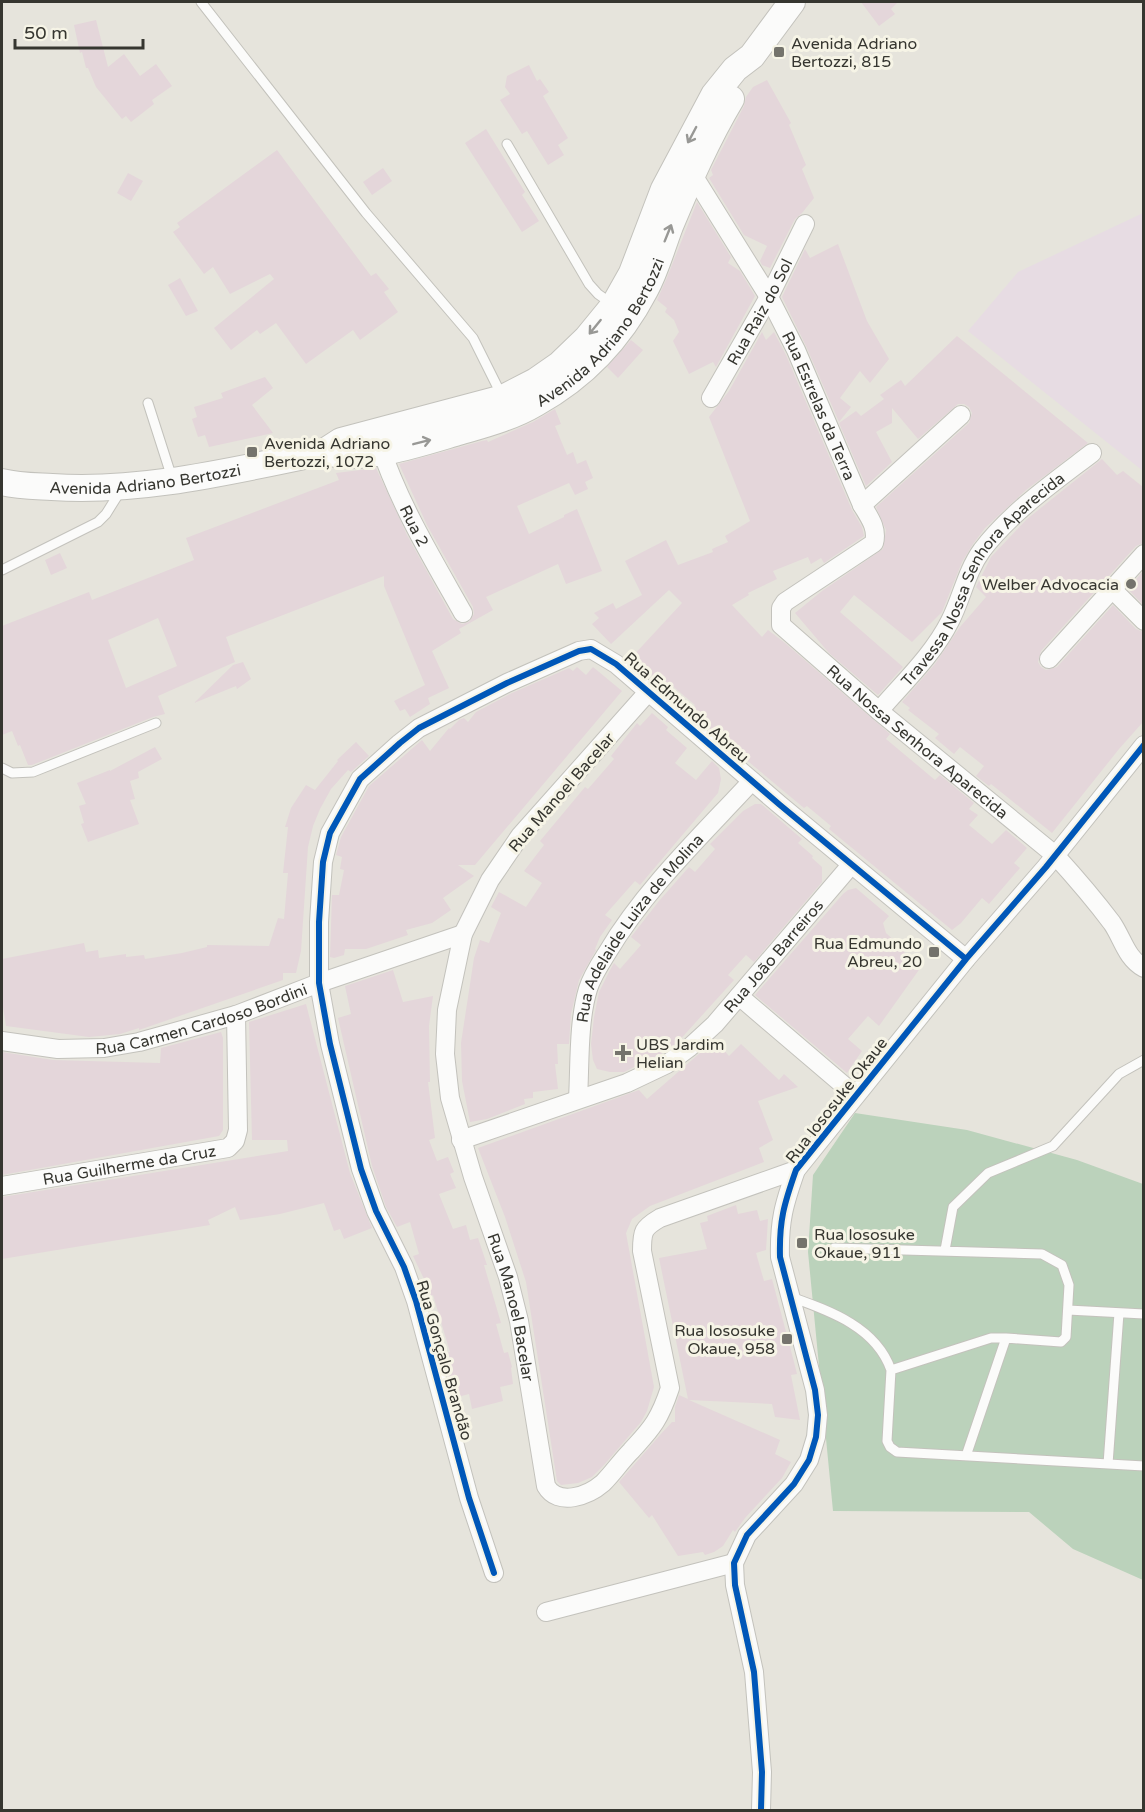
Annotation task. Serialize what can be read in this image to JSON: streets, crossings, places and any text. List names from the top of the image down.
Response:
{
  "streets": {
    "main road": ["Avenida Adriano Bertozzi"],
    "street": [
      "Rua Raiz do Sol",
      "Rua Estrelas da Terra",
      "Rua 2",
      "Travessa Nossa Senhora Aparecida",
      "Rua Edmundo Abreu",
      "Rua Nossa Senhora Aparecida",
      "Rua Manoel Bacelar",
      "Rua Adelaide Luiza de Molina",
      "Rua João Barreiros",
      "Rua Carmen Cardoso Bordini",
      "Rua Iososuke Okaue",
      "Rua Guilherme da Cruz",
      "Rua Gonçalo Brandão"
    ]
  },
  "crossings": [
    ["Rua Raiz do Sol", "Rua Estrelas da Terra"],
    ["Avenida Adriano Bertozzi", "Rua Estrelas da Terra"],
    ["Avenida Adriano Bertozzi", "Rua 2"],
    ["Rua Estrelas da Terra", "Rua Nossa Senhora Aparecida"],
    ["Travessa Nossa Senhora Aparecida", "Rua Nossa Senhora Aparecida"],
    ["Rua Edmundo Abreu", "Rua Manoel Bacelar"],
    ["Rua Edmundo Abreu", "Rua Adelaide Luiza de Molina"],
    ["Rua Edmundo Abreu", "Rua João Barreiros"],
    ["Rua Edmundo Abreu", "Rua Carmen Cardoso Bordini"],
    ["Rua Edmundo Abreu", "Rua Iososuke Okaue"],
    ["Rua Edmundo Abreu", "Rua Gonçalo Brandão"],
    ["Rua Nossa Senhora Aparecida", "Rua Iososuke Okaue"],
    ["Rua Manoel Bacelar", "Rua João Barreiros"],
    ["Rua Manoel Bacelar", "Rua Carmen Cardoso Bordini"],
    ["Rua Manoel Bacelar", "Rua Iososuke Okaue"],
    ["Rua Adelaide Luiza de Molina", "Rua João Barreiros"],
    ["Rua Carmen Cardoso Bordini", "Rua Guilherme da Cruz"],
    ["Rua Carmen Cardoso Bordini", "Rua Gonçalo Brandão"]
  ],
  "places": {
    "transit": [
      "Avenida Adriano Bertozzi, 815",
      "Avenida Adriano Bertozzi, 1072",
      "Rua Edmundo Abreu, 20",
      "Rua Iososuke Okaue, 911",
      "Rua Iososuke Okaue, 958"
    ],
    "other": ["Welber Advocacia"],
    "health": ["UBS Jardim Helian"]
  },
  "scale_bar": "50 m"
}
